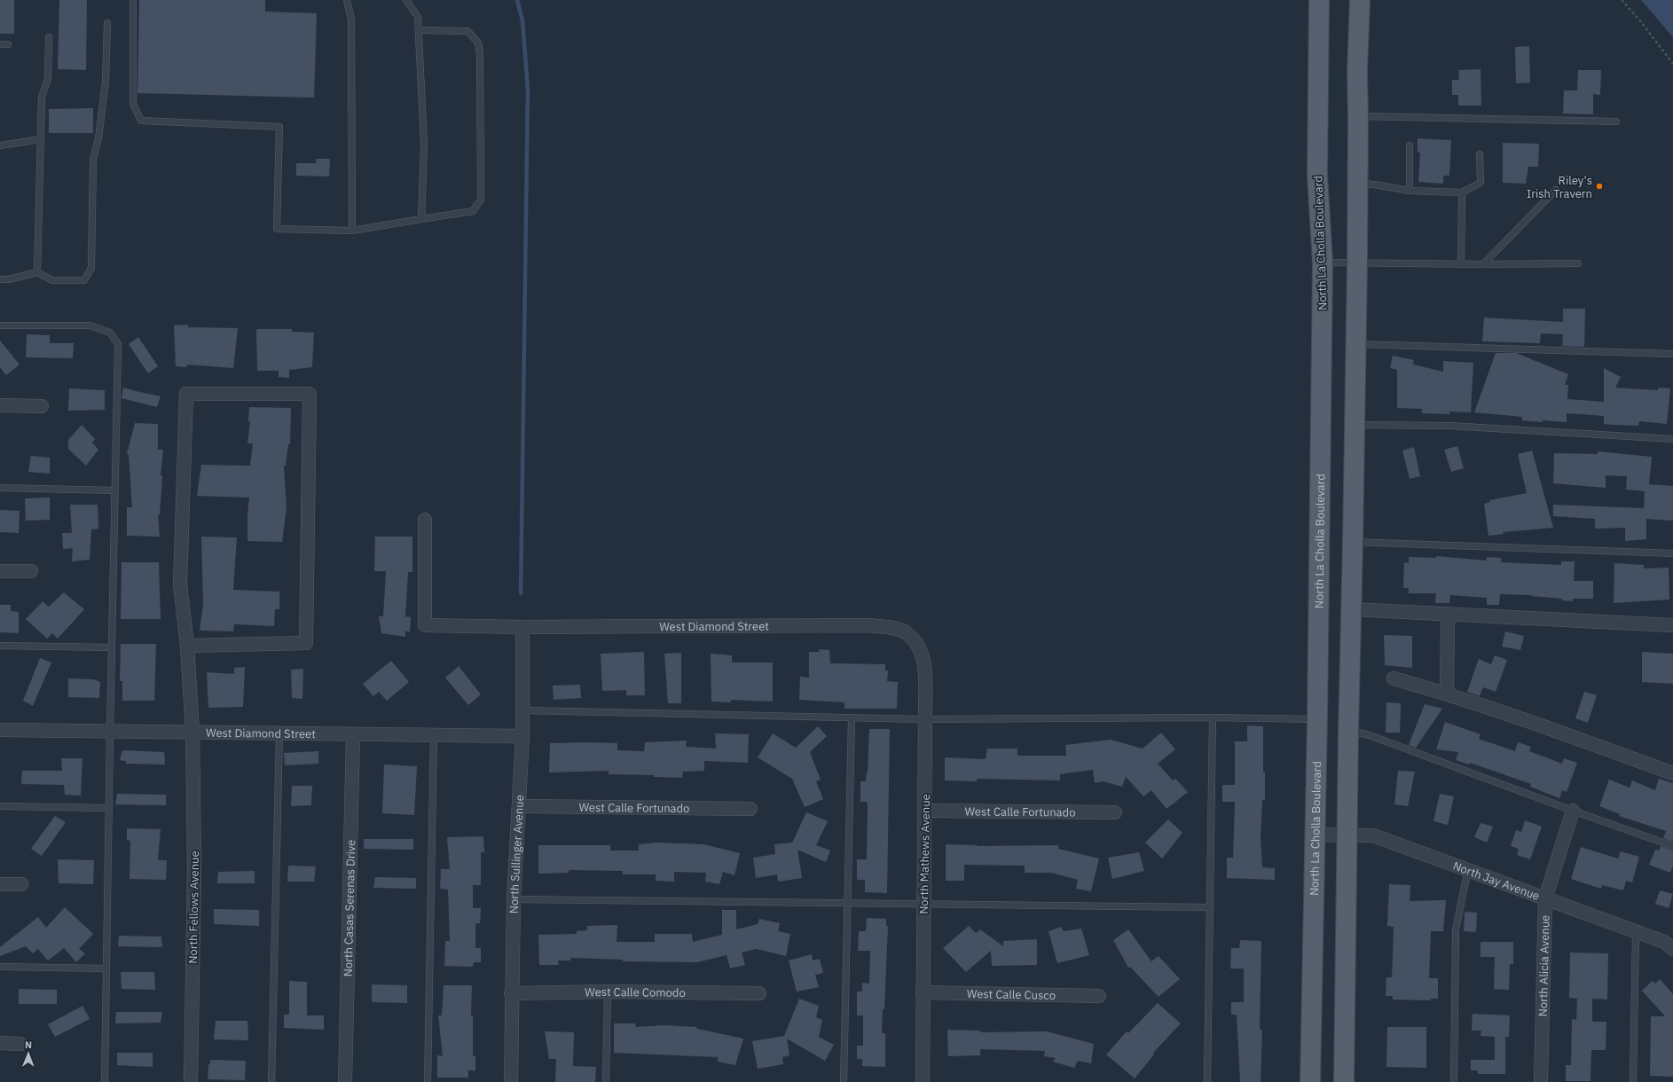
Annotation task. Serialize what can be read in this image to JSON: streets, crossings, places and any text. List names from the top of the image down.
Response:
{
  "streets": {
    "main road": ["North La Cholla Boulevard"],
    "street": [
      "West Diamond Street",
      "West Calle Fortunado",
      "North Sullinger Avenue",
      "North Mathews Avenue",
      "North Jay Avenue",
      "North Fellows Avenue",
      "North Casas Serenas Drive",
      "North Alicia Avenue",
      "West Calle Comodo",
      "West Calle Cusco"
    ]
  },
  "crossings": [
    ["North La Cholla Boulevard", "North Jay Avenue"],
    ["West Diamond Street", "North Sullinger Avenue"],
    ["West Diamond Street", "North Mathews Avenue"],
    ["West Diamond Street", "North Fellows Avenue"],
    ["West Diamond Street", "North Casas Serenas Drive"],
    ["West Calle Fortunado", "North Sullinger Avenue"],
    ["West Calle Fortunado", "North Mathews Avenue"],
    ["North Sullinger Avenue", "West Calle Comodo"],
    ["North Mathews Avenue", "West Calle Cusco"],
    ["North Jay Avenue", "North Alicia Avenue"]
  ],
  "places": ["Riley's Irish Travern"],
  "north": "top"
}
